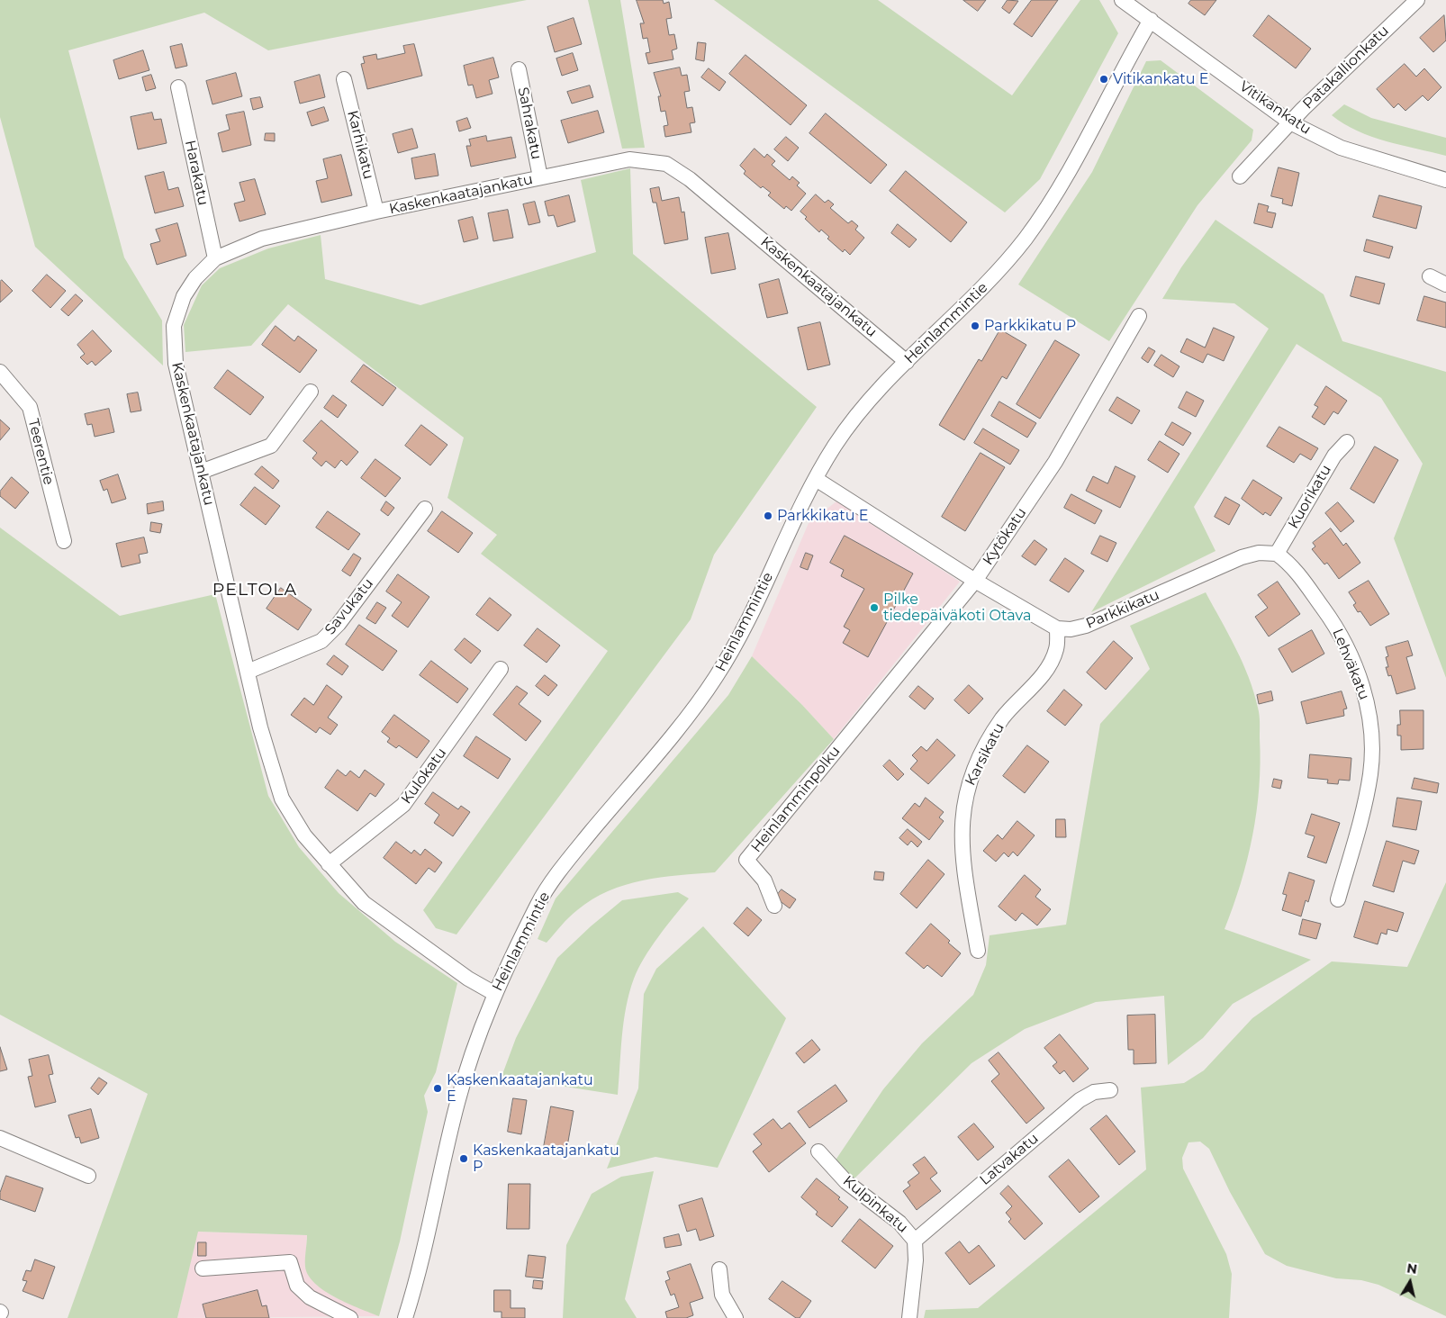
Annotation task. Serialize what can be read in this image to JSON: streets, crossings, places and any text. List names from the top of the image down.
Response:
{
  "streets": {
    "street": [
      "Patakallionkatu",
      "Vitikankatu",
      "Sahrakatu",
      "Karhikatu",
      "Harakatu",
      "Kaskenkaatajankatu",
      "Heinlammintie",
      "Teerentie",
      "Kuorikatu",
      "Kytökatu",
      "Savukatu",
      "Parkkikatu",
      "Lehväkatu",
      "Karsikatu",
      "Kulokatu",
      "Heinlamminpolku",
      "Latvakatu",
      "Kulpinkatu"
    ]
  },
  "crossings": [
    ["Patakallionkatu", "Vitikankatu"],
    ["Vitikankatu", "Heinlammintie"],
    ["Sahrakatu", "Kaskenkaatajankatu"],
    ["Karhikatu", "Kaskenkaatajankatu"],
    ["Harakatu", "Kaskenkaatajankatu"],
    ["Kaskenkaatajankatu", "Heinlammintie"],
    ["Kaskenkaatajankatu", "Savukatu"],
    ["Kaskenkaatajankatu", "Kulokatu"],
    ["Kuorikatu", "Parkkikatu"],
    ["Kuorikatu", "Lehväkatu"],
    ["Kytökatu", "Heinlamminpolku"],
    ["Parkkikatu", "Lehväkatu"],
    ["Parkkikatu", "Karsikatu"],
    ["Latvakatu", "Kulpinkatu"]
  ],
  "districts": ["PELTOLA"],
  "places": [
    "Vitikankatu E",
    "Parkkikatu P",
    "Parkkikatu E",
    "Pilke tiedepäiväkoti Otava",
    "Kaskenkaatajankatu E",
    "Kaskenkaatajankatu P"
  ],
  "north": "top"
}
